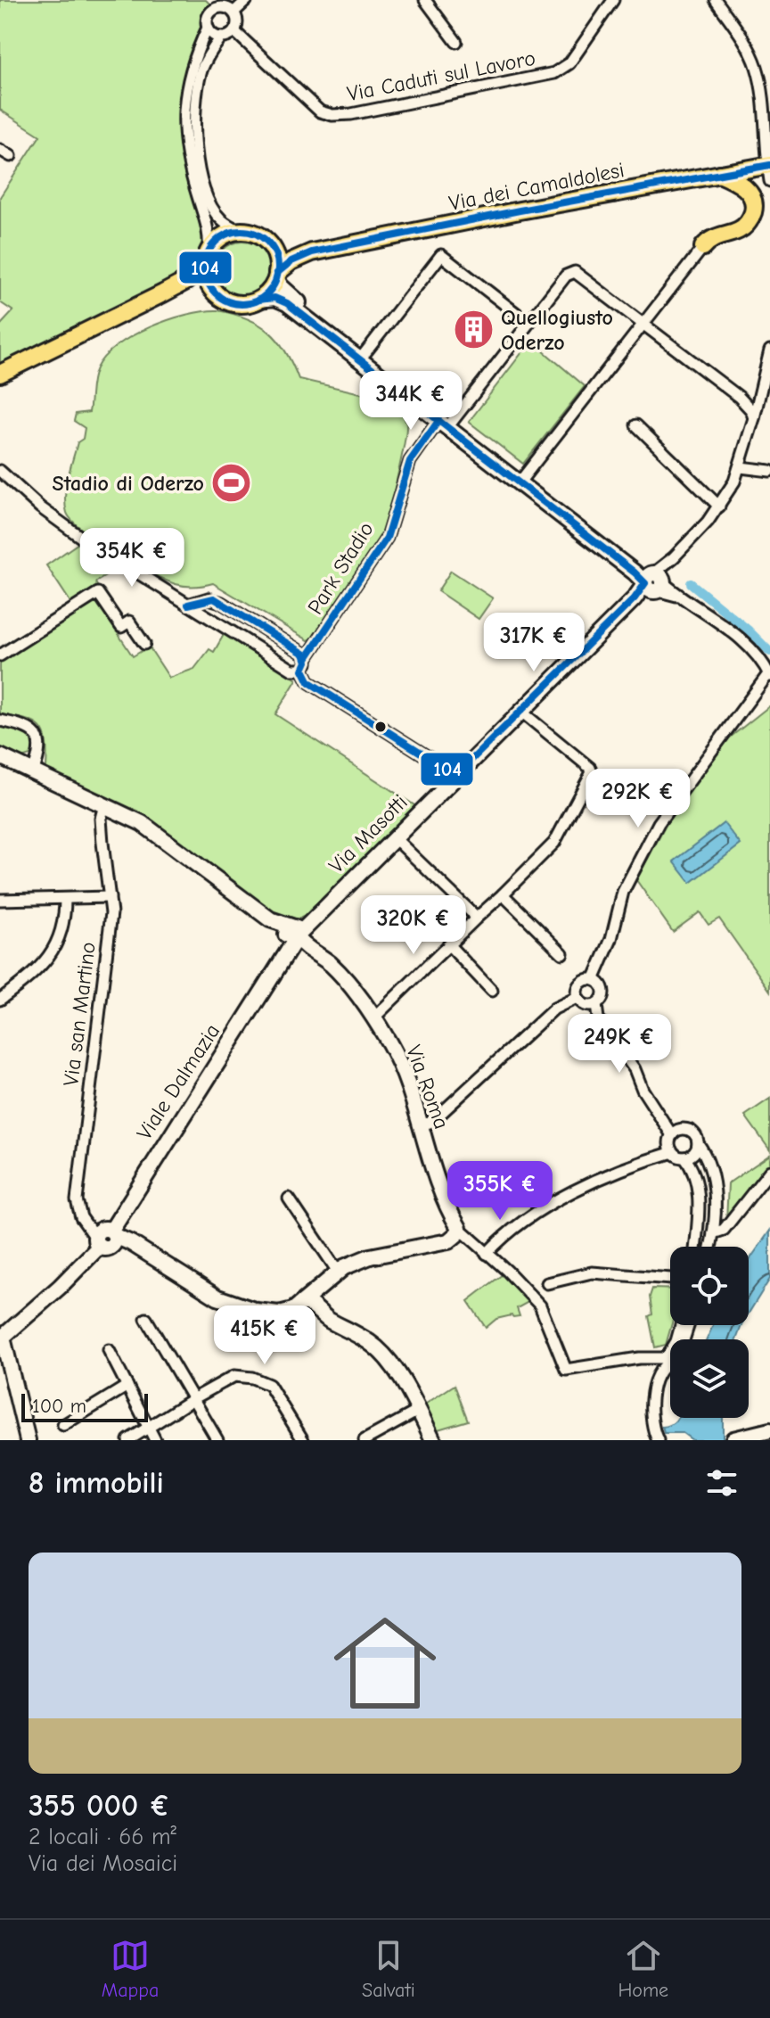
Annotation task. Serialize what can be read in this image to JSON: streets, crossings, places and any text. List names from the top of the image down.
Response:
{
  "streets": {
    "main road": ["Via dei Camaldolesi"],
    "street": [
      "Via Caduti sul Lavoro",
      "Park Stadio",
      "Via Masotti",
      "Via san Martino",
      "Viale Dalmazia",
      "Via Roma"
    ]
  },
  "crossings": [
    ["Via Masotti", "Viale Dalmazia"],
    ["Via Masotti", "Via Roma"],
    ["Via san Martino", "Viale Dalmazia"],
    ["Via san Martino", "Via Roma"],
    ["Viale Dalmazia", "Via Roma"]
  ],
  "places": {
    "building": ["Quellogiusto Oderzo"],
    "sports": ["Stadio di Oderzo"]
  },
  "lines": ["transit line 104"],
  "scale_bar": "100 m",
  "page": {
    "price": [
      "344K €",
      "354K €",
      "317K €",
      "292K €",
      "320K €",
      "249K €",
      "355K €",
      "415K €"
    ],
    "scale": "100 m",
    "heading": "8 immobili",
    "list": [
      {
        "name": "355 000 €",
        "note": "2 locali · 66 m² · Via dei Mosaici"
      }
    ],
    "tabs": ["Mappa", "Salvati", "Home"]
  }
}
